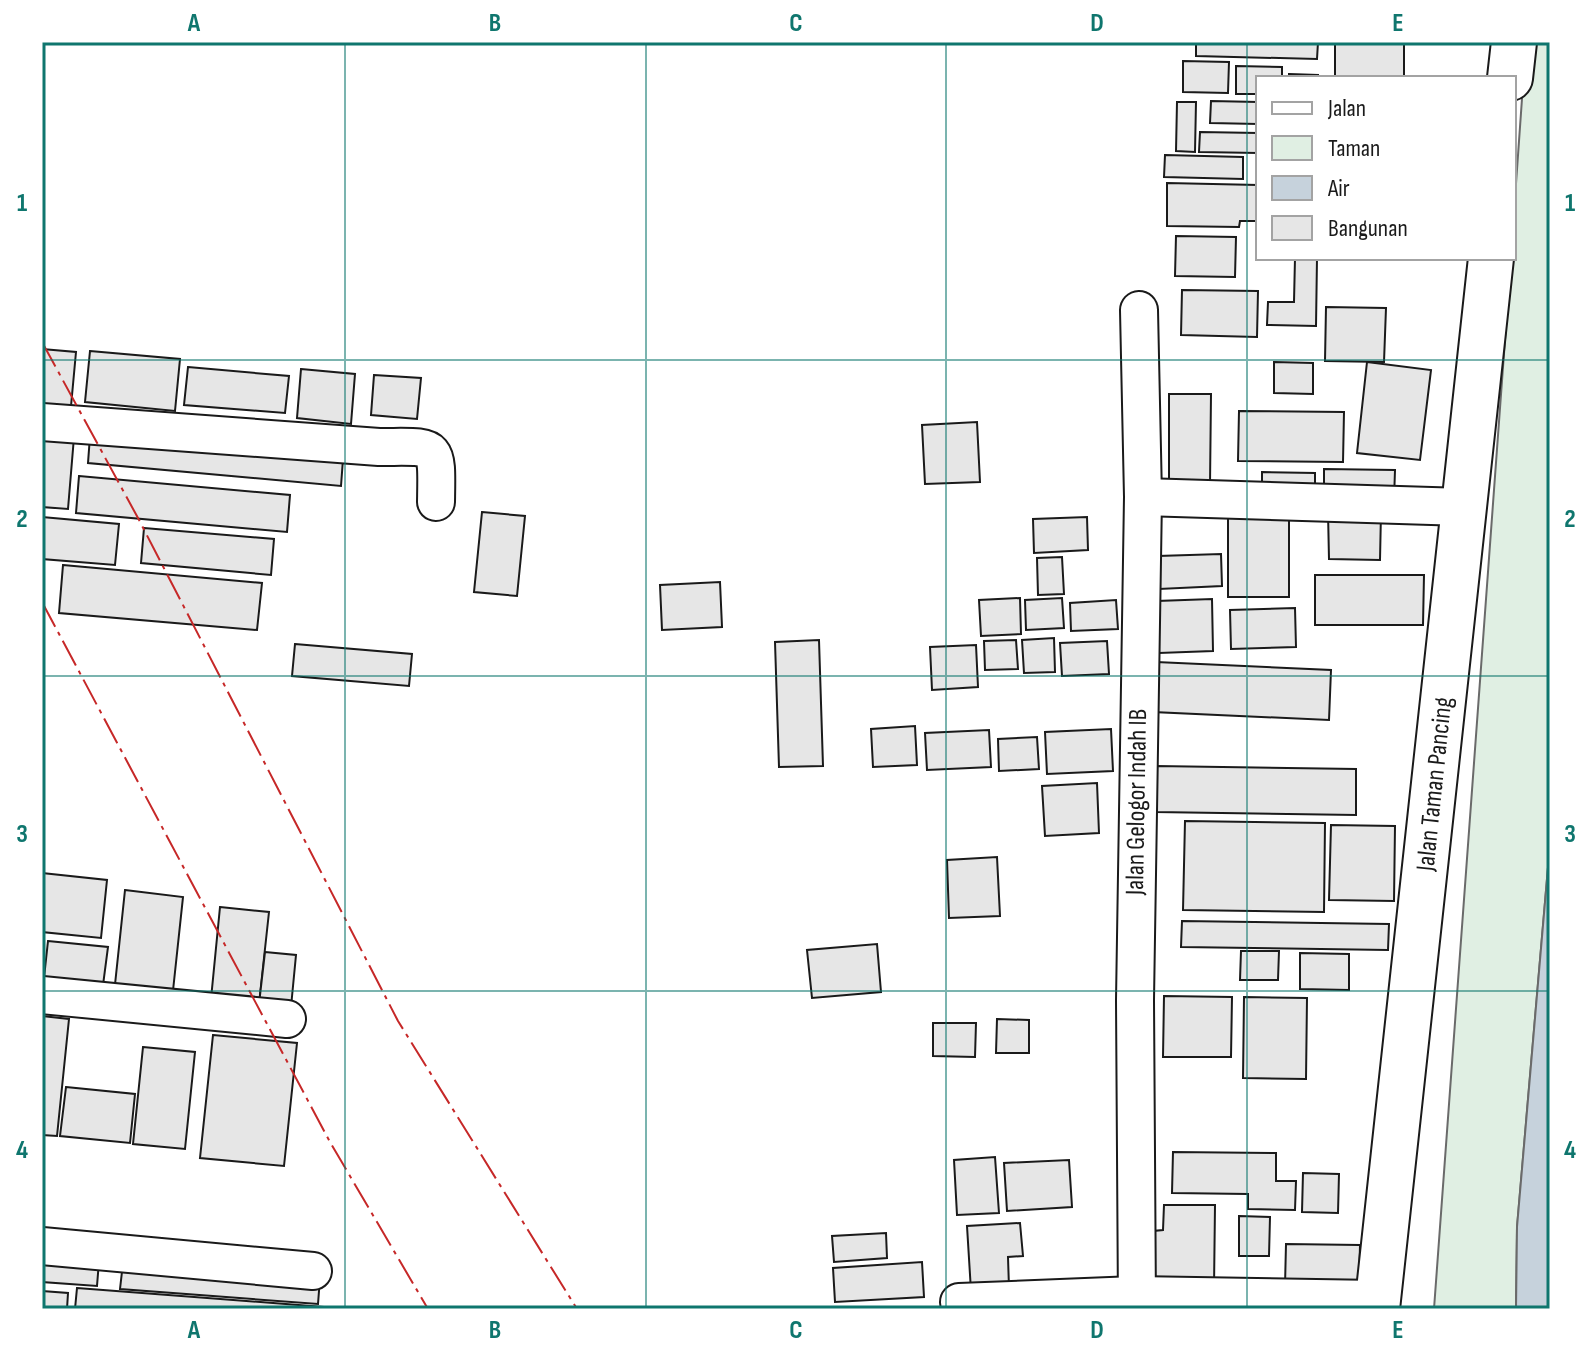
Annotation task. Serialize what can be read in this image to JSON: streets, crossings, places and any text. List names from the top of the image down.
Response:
{
  "streets": {
    "street": ["Jalan Taman Pancing", "Jalan Gelogor Indah IB"]
  },
  "legend": [
    "Jalan",
    "Taman",
    "Air",
    "Bangunan"
  ],
  "grid": {
    "columns": [
      "A",
      "B",
      "C",
      "D",
      "E"
    ],
    "rows": [
      "1",
      "2",
      "3",
      "4"
    ]
  }
}
